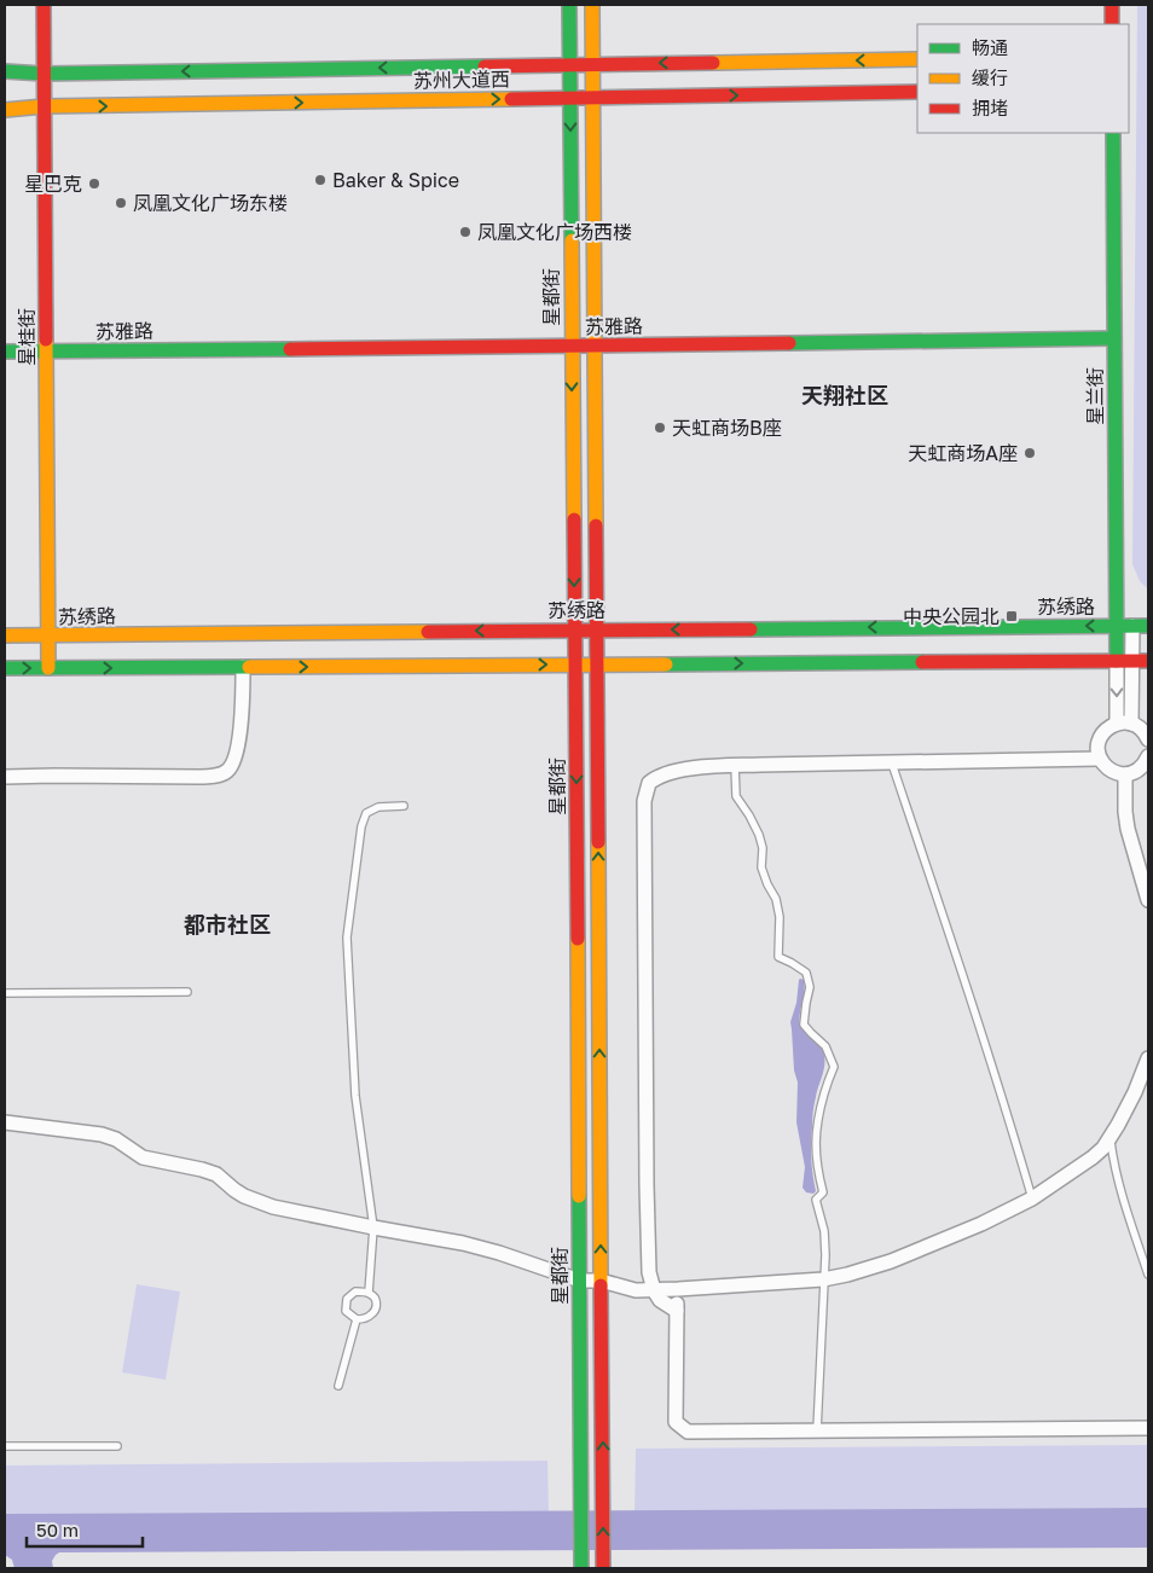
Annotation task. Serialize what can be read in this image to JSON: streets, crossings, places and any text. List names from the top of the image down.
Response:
{
  "streets": {
    "main road": [
      "苏州大道西",
      "星都街",
      "苏雅路",
      "星桂街",
      "星兰街",
      "苏绣路"
    ]
  },
  "crossings": [
    ["苏州大道西", "星都街"],
    ["苏州大道西", "星桂街"],
    ["星都街", "苏雅路"],
    ["星都街", "苏绣路"],
    ["苏雅路", "星桂街"],
    ["苏雅路", "星兰街"],
    ["星桂街", "苏绣路"],
    ["星兰街", "苏绣路"]
  ],
  "districts": ["天翔社区", "都市社区"],
  "places": {
    "other": [
      "Baker & Spice",
      "星巴克",
      "凤凰文化广场东楼",
      "凤凰文化广场西楼",
      "天虹商场B座",
      "天虹商场A座"
    ],
    "transit": ["中央公园北"]
  },
  "legend": ["畅通", "缓行", "拥堵"],
  "scale_bar": "50 m"
}
